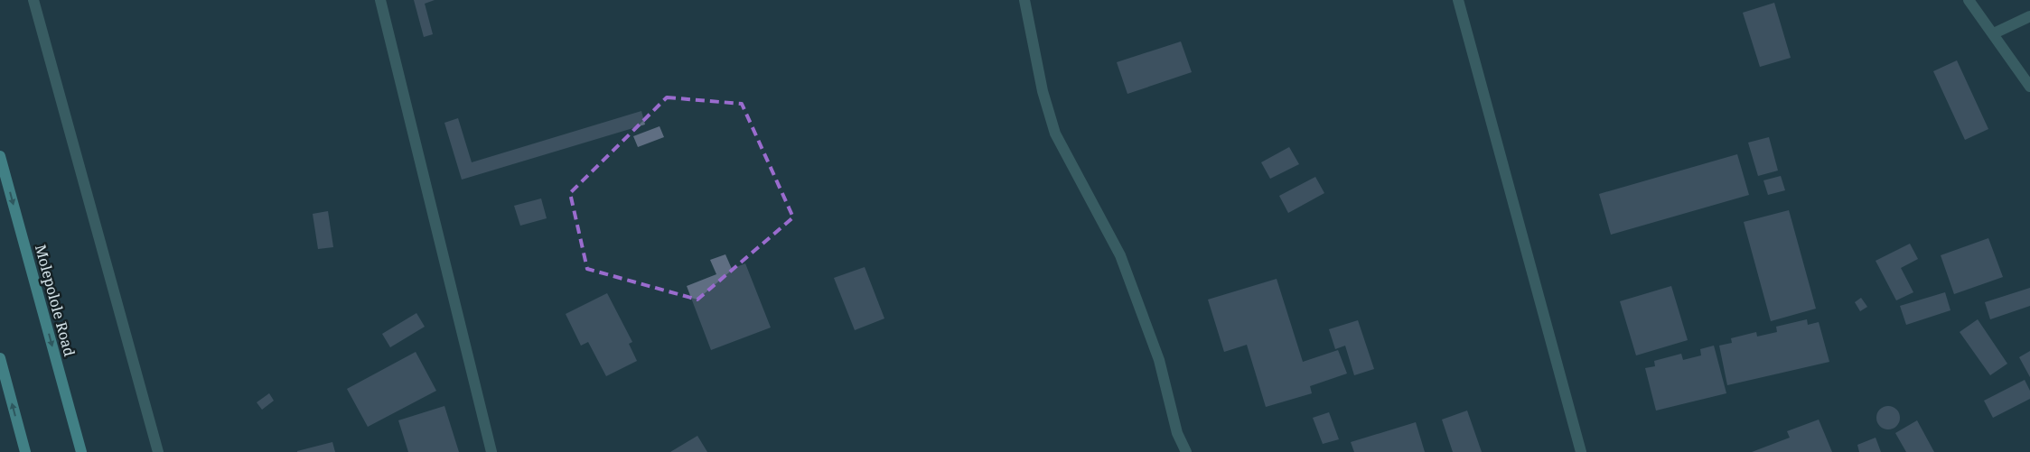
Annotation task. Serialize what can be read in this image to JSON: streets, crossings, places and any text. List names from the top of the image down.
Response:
{
  "streets": {
    "main road": ["Molepolole Road"]
  }
}
